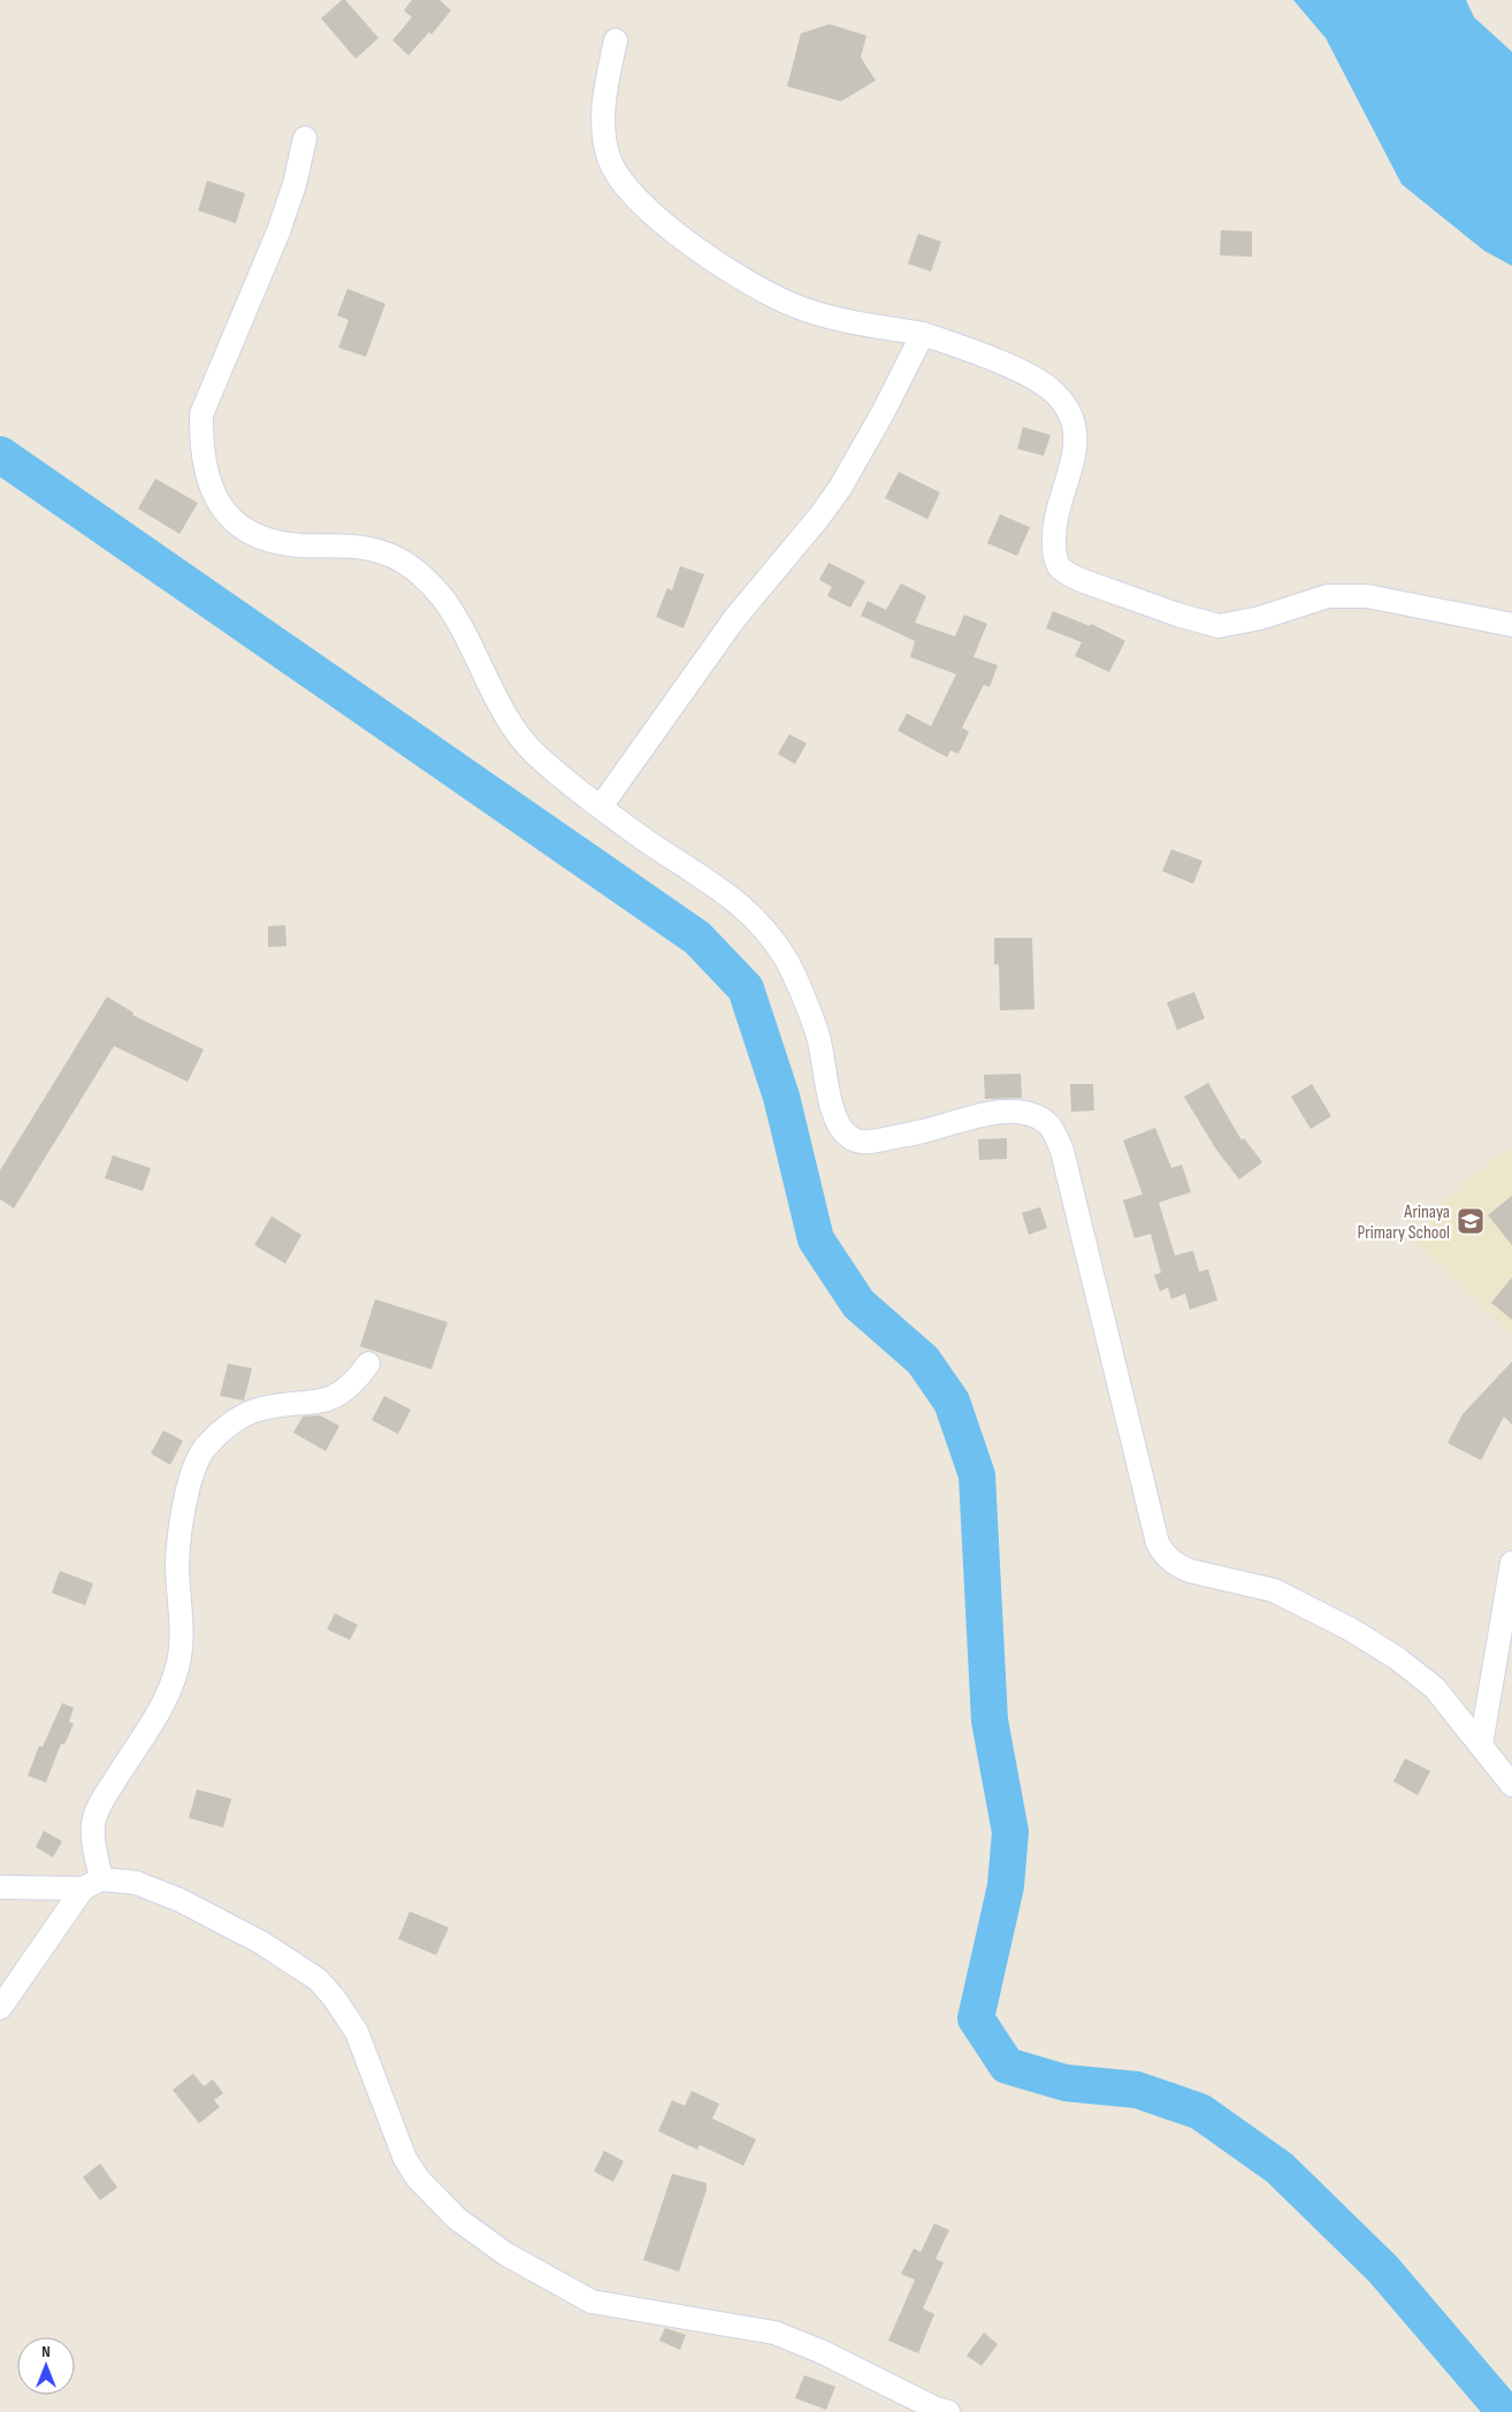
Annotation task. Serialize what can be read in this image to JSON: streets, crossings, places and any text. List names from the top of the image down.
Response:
{
  "places": {
    "school or university": ["Arinaya Primary School"]
  },
  "north": "top"
}
